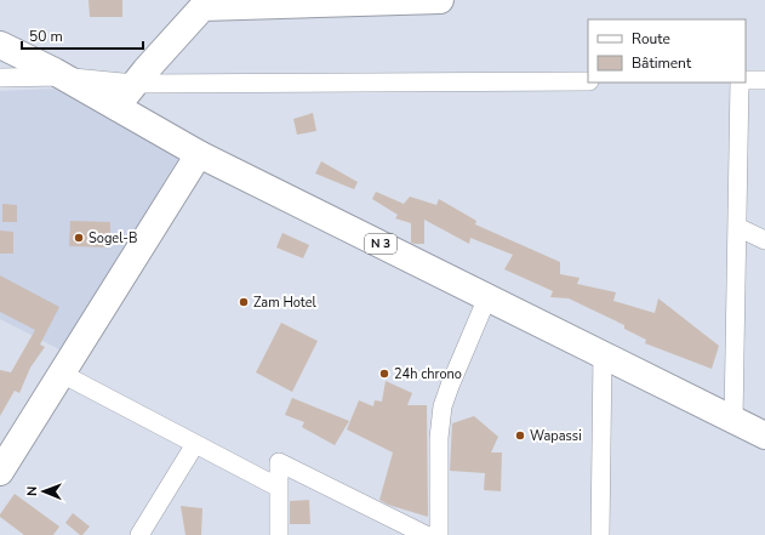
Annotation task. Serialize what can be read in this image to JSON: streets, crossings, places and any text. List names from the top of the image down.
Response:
{
  "streets": {
    "main road": ["N 3"]
  },
  "places": [
    "Sogel-B",
    "Zam Hotel",
    "24h chrono",
    "Wapassi"
  ],
  "legend": ["Route", "Bâtiment"],
  "scale_bar": "50 m",
  "north": "left"
}
